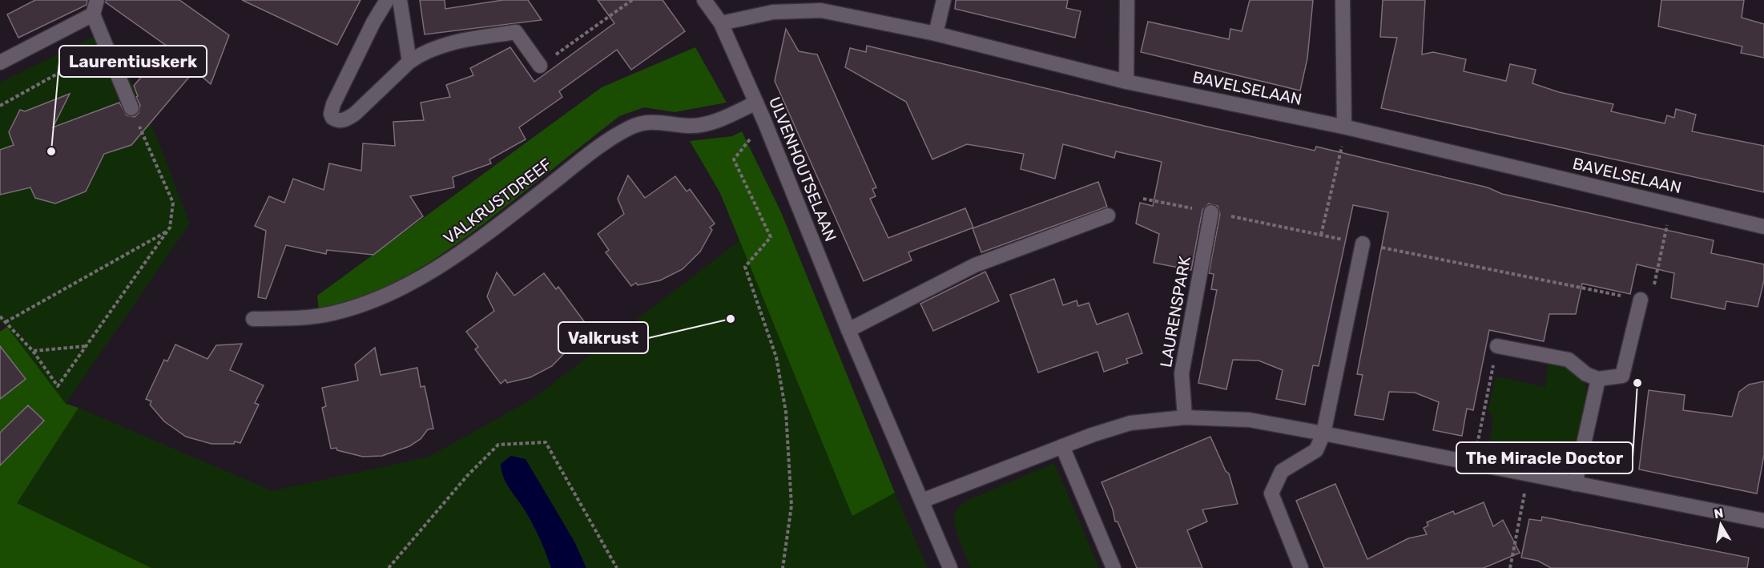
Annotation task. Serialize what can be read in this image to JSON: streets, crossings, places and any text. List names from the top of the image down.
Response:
{
  "streets": {
    "street": [
      "BAVELSELAAN",
      "ULVENHOUTSELAAN",
      "VALKRUSTDREEF",
      "LAURENSPARK"
    ]
  },
  "crossings": [
    ["BAVELSELAAN", "ULVENHOUTSELAAN"],
    ["ULVENHOUTSELAAN", "VALKRUSTDREEF"]
  ],
  "places": ["Laurentiuskerk", "Valkrust", "The Miracle Doctor"],
  "north": "top"
}
